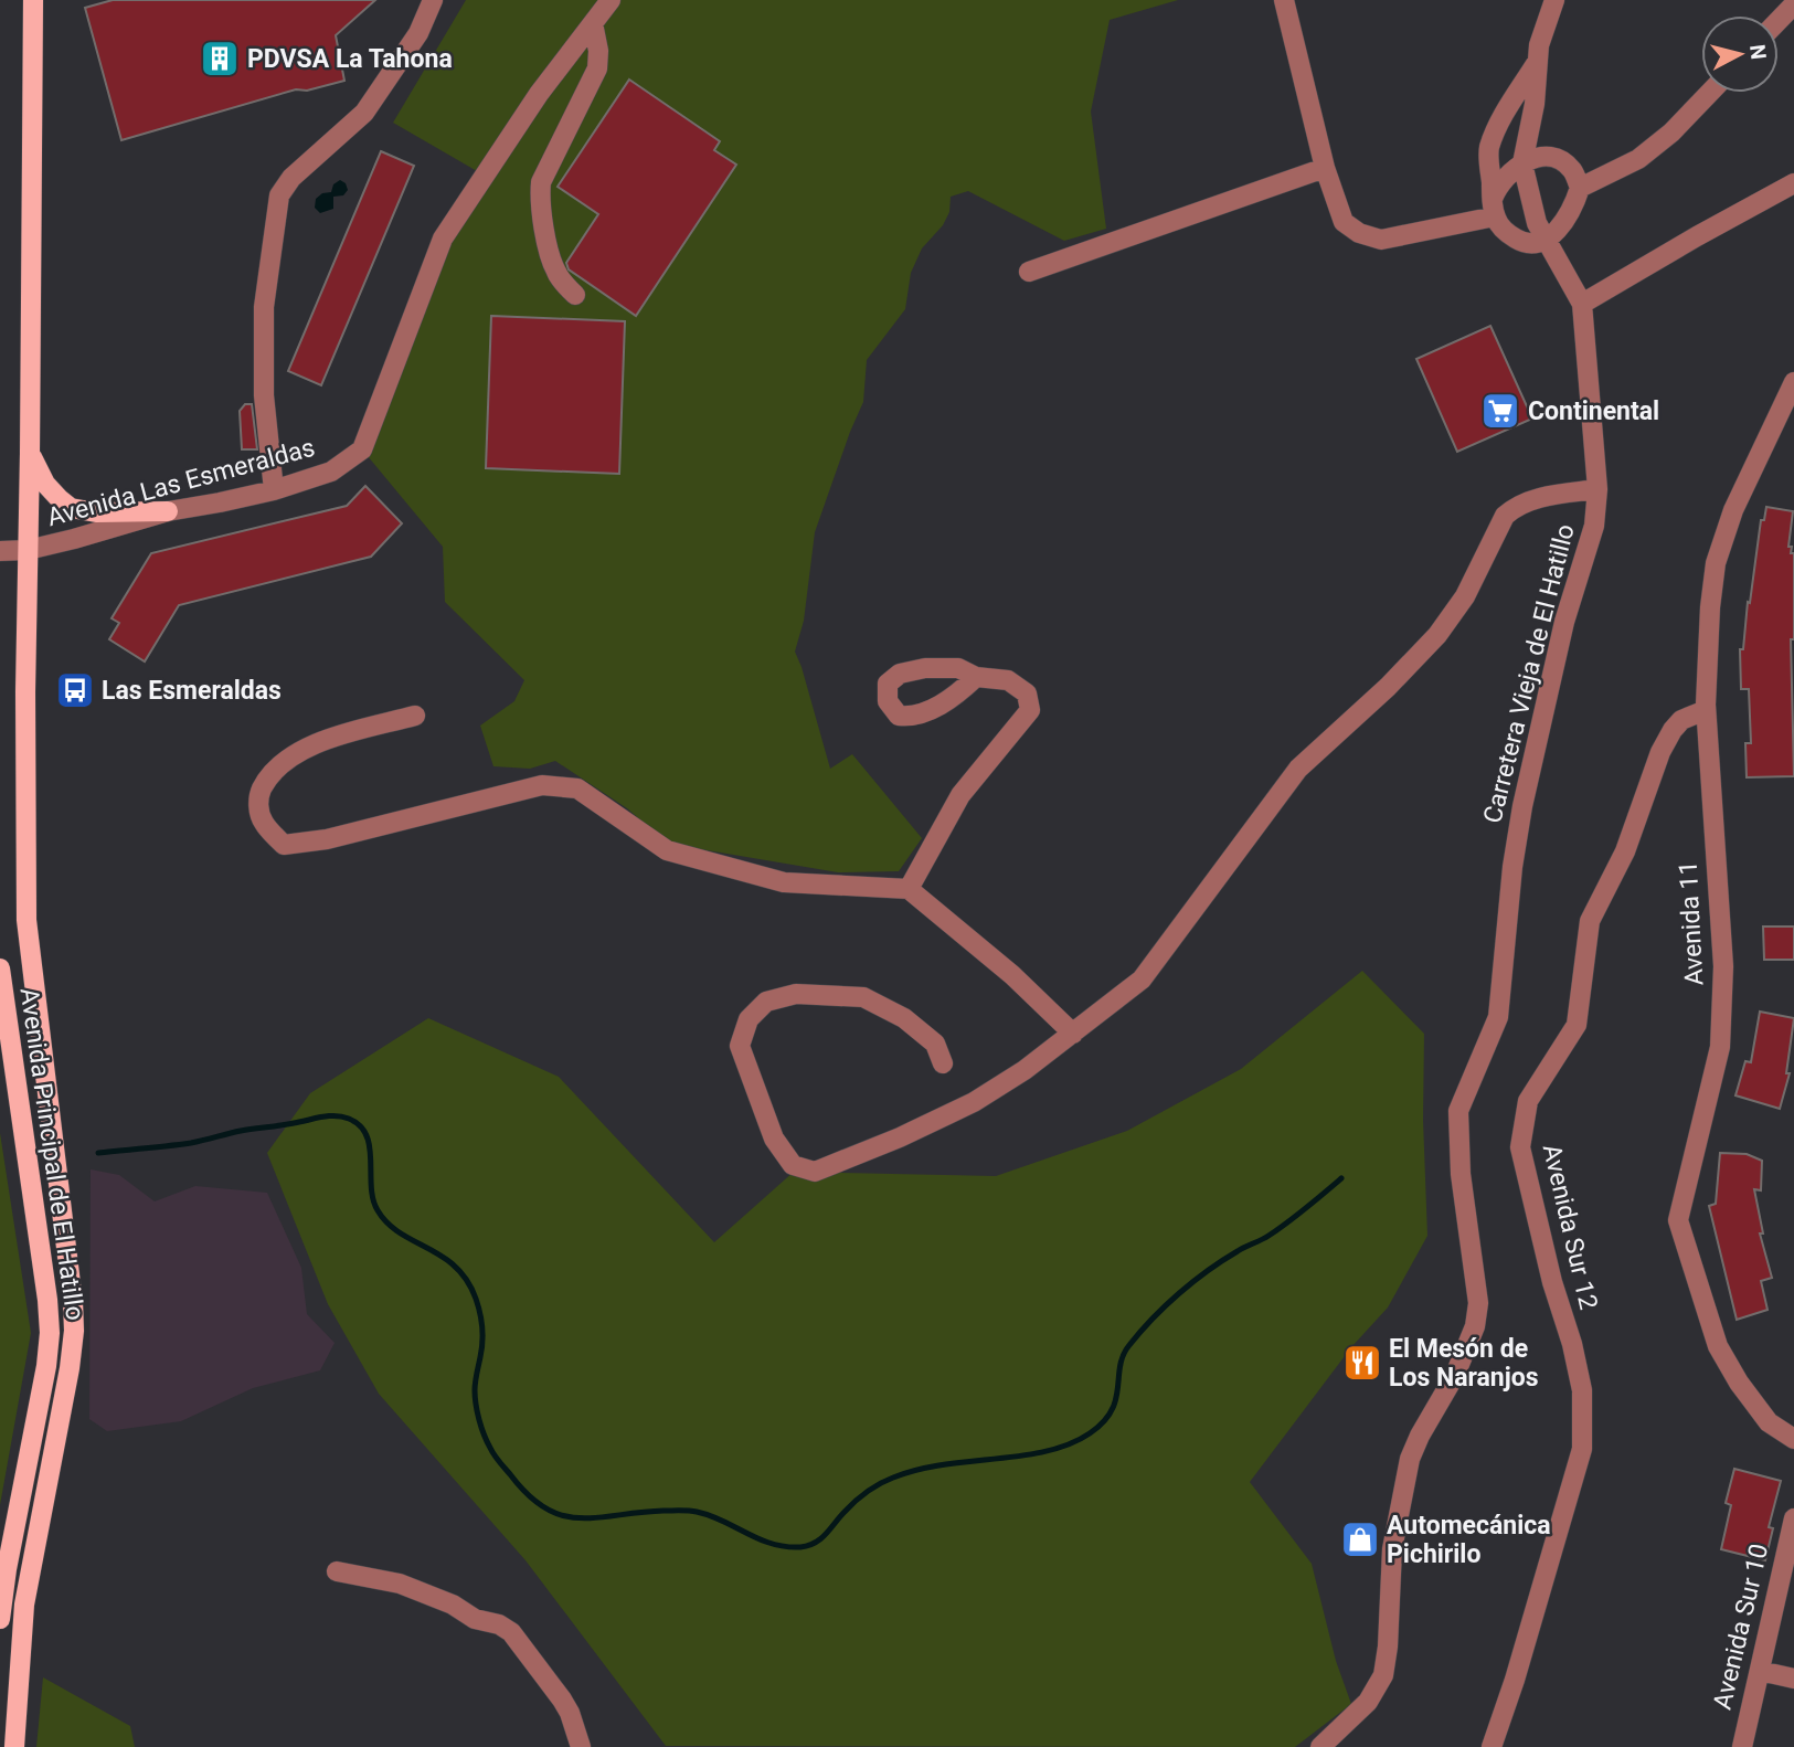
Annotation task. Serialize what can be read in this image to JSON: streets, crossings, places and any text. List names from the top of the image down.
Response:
{
  "streets": {
    "main road": ["Avenida Principal de El Hatillo"],
    "street": [
      "Avenida Las Esmeraldas",
      "Carretera Vieja de El Hatillo",
      "Avenida 11",
      "Avenida Sur 12",
      "Avenida Sur 10"
    ]
  },
  "crossings": [
    ["Avenida Las Esmeraldas", "Avenida Principal de El Hatillo"],
    ["Avenida 11", "Avenida Sur 12"]
  ],
  "places": {
    "building": ["PDVSA La Tahona"],
    "supermarket": ["Continental"],
    "bus stop": ["Las Esmeraldas"],
    "restaurant": ["El Mesón de Los Naranjos"],
    "shop": ["Automecánica Pichirilo"]
  },
  "north": "right"
}
